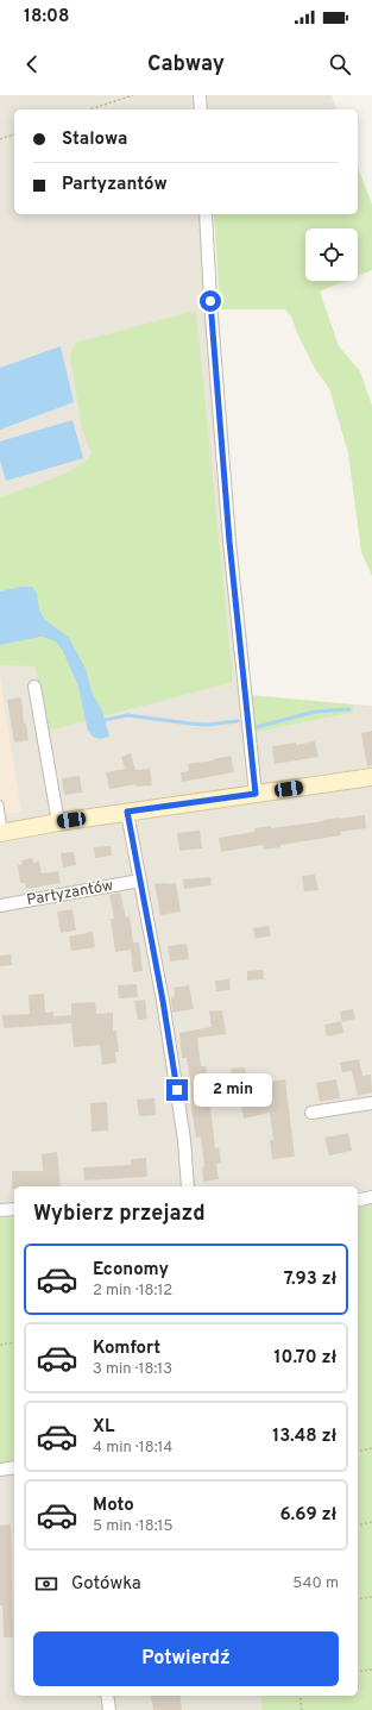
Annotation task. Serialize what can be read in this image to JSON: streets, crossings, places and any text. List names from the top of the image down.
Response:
{
  "streets": {
    "street": ["Partyzantów"]
  },
  "page": {
    "status": "18:08",
    "header": "Cabway",
    "banner": ["Stalowa", "Partyzantów"],
    "bubble": "2 min",
    "heading": "Wybierz przejazd",
    "list": [
      {
        "name": "Economy",
        "note": "2 min · 18:12",
        "value": "7.93 zł"
      },
      {
        "name": "Komfort",
        "note": "3 min · 18:13",
        "value": "10.70 zł"
      },
      {
        "name": "XL",
        "note": "4 min · 18:14",
        "value": "13.48 zł"
      },
      {
        "name": "Moto",
        "note": "5 min · 18:15",
        "value": "6.69 zł"
      }
    ],
    "pay": ["Gotówka", "540 m"],
    "buttons": "Potwierdź"
  }
}
